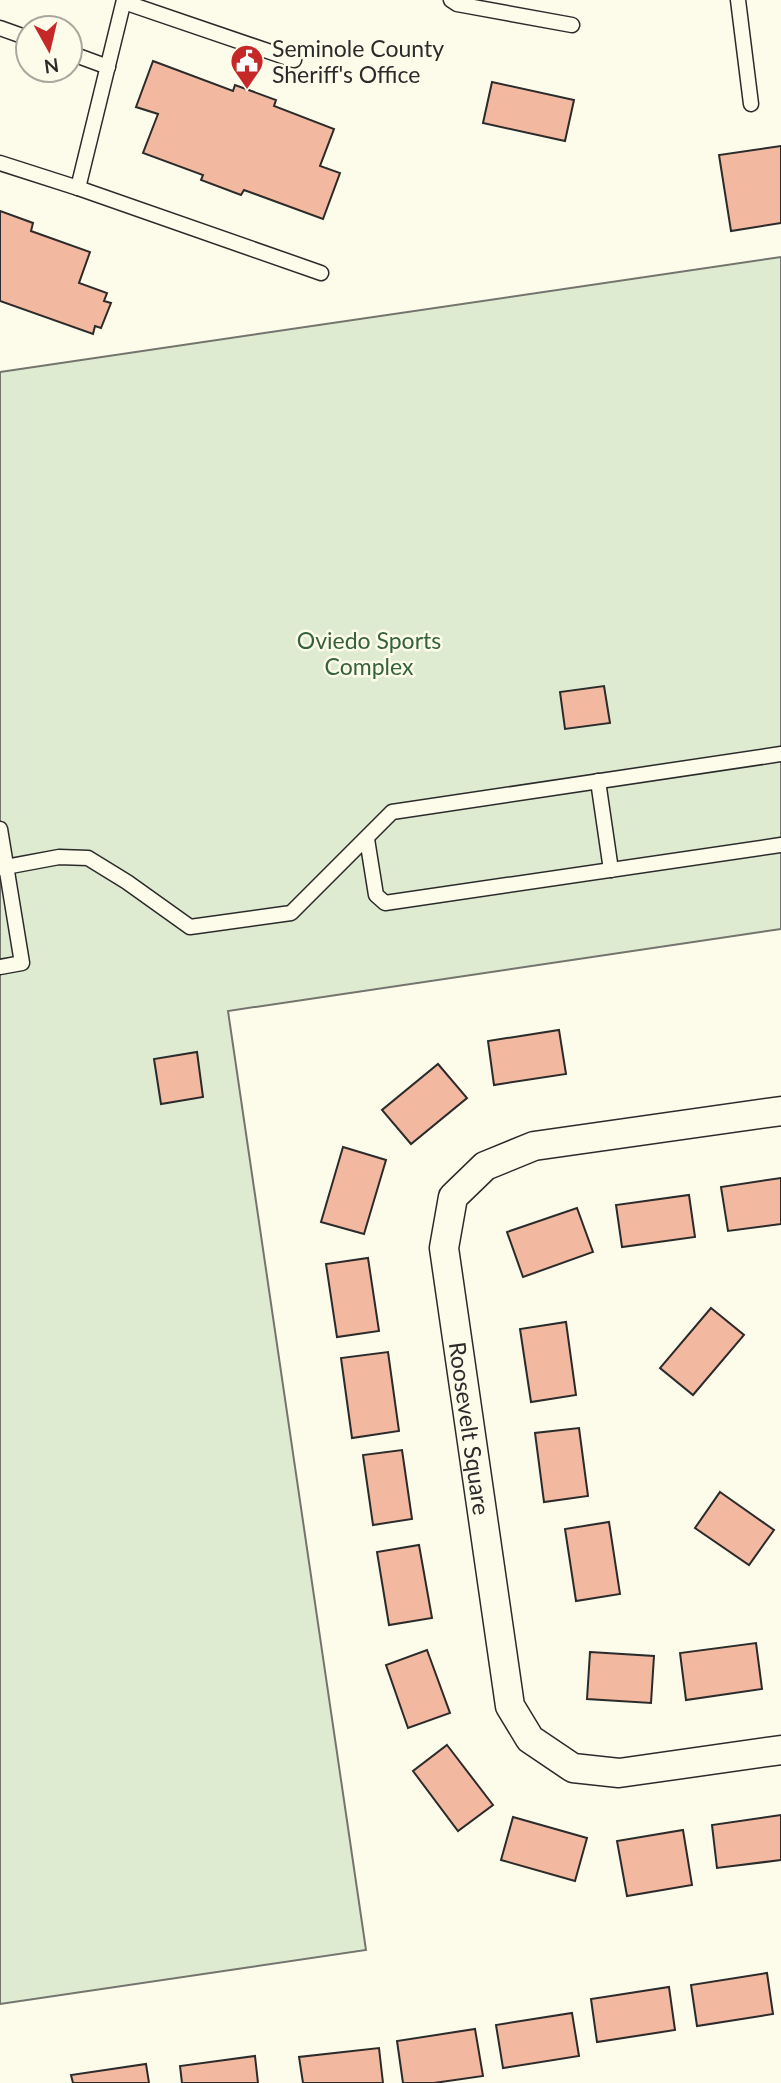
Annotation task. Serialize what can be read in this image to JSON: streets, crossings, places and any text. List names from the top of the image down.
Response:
{
  "streets": {
    "street": ["Roosevelt Square"]
  },
  "parks": ["Oviedo Sports Complex"],
  "places": {
    "public building": ["Seminole County Sheriff's Office"]
  },
  "north": "bottom"
}
